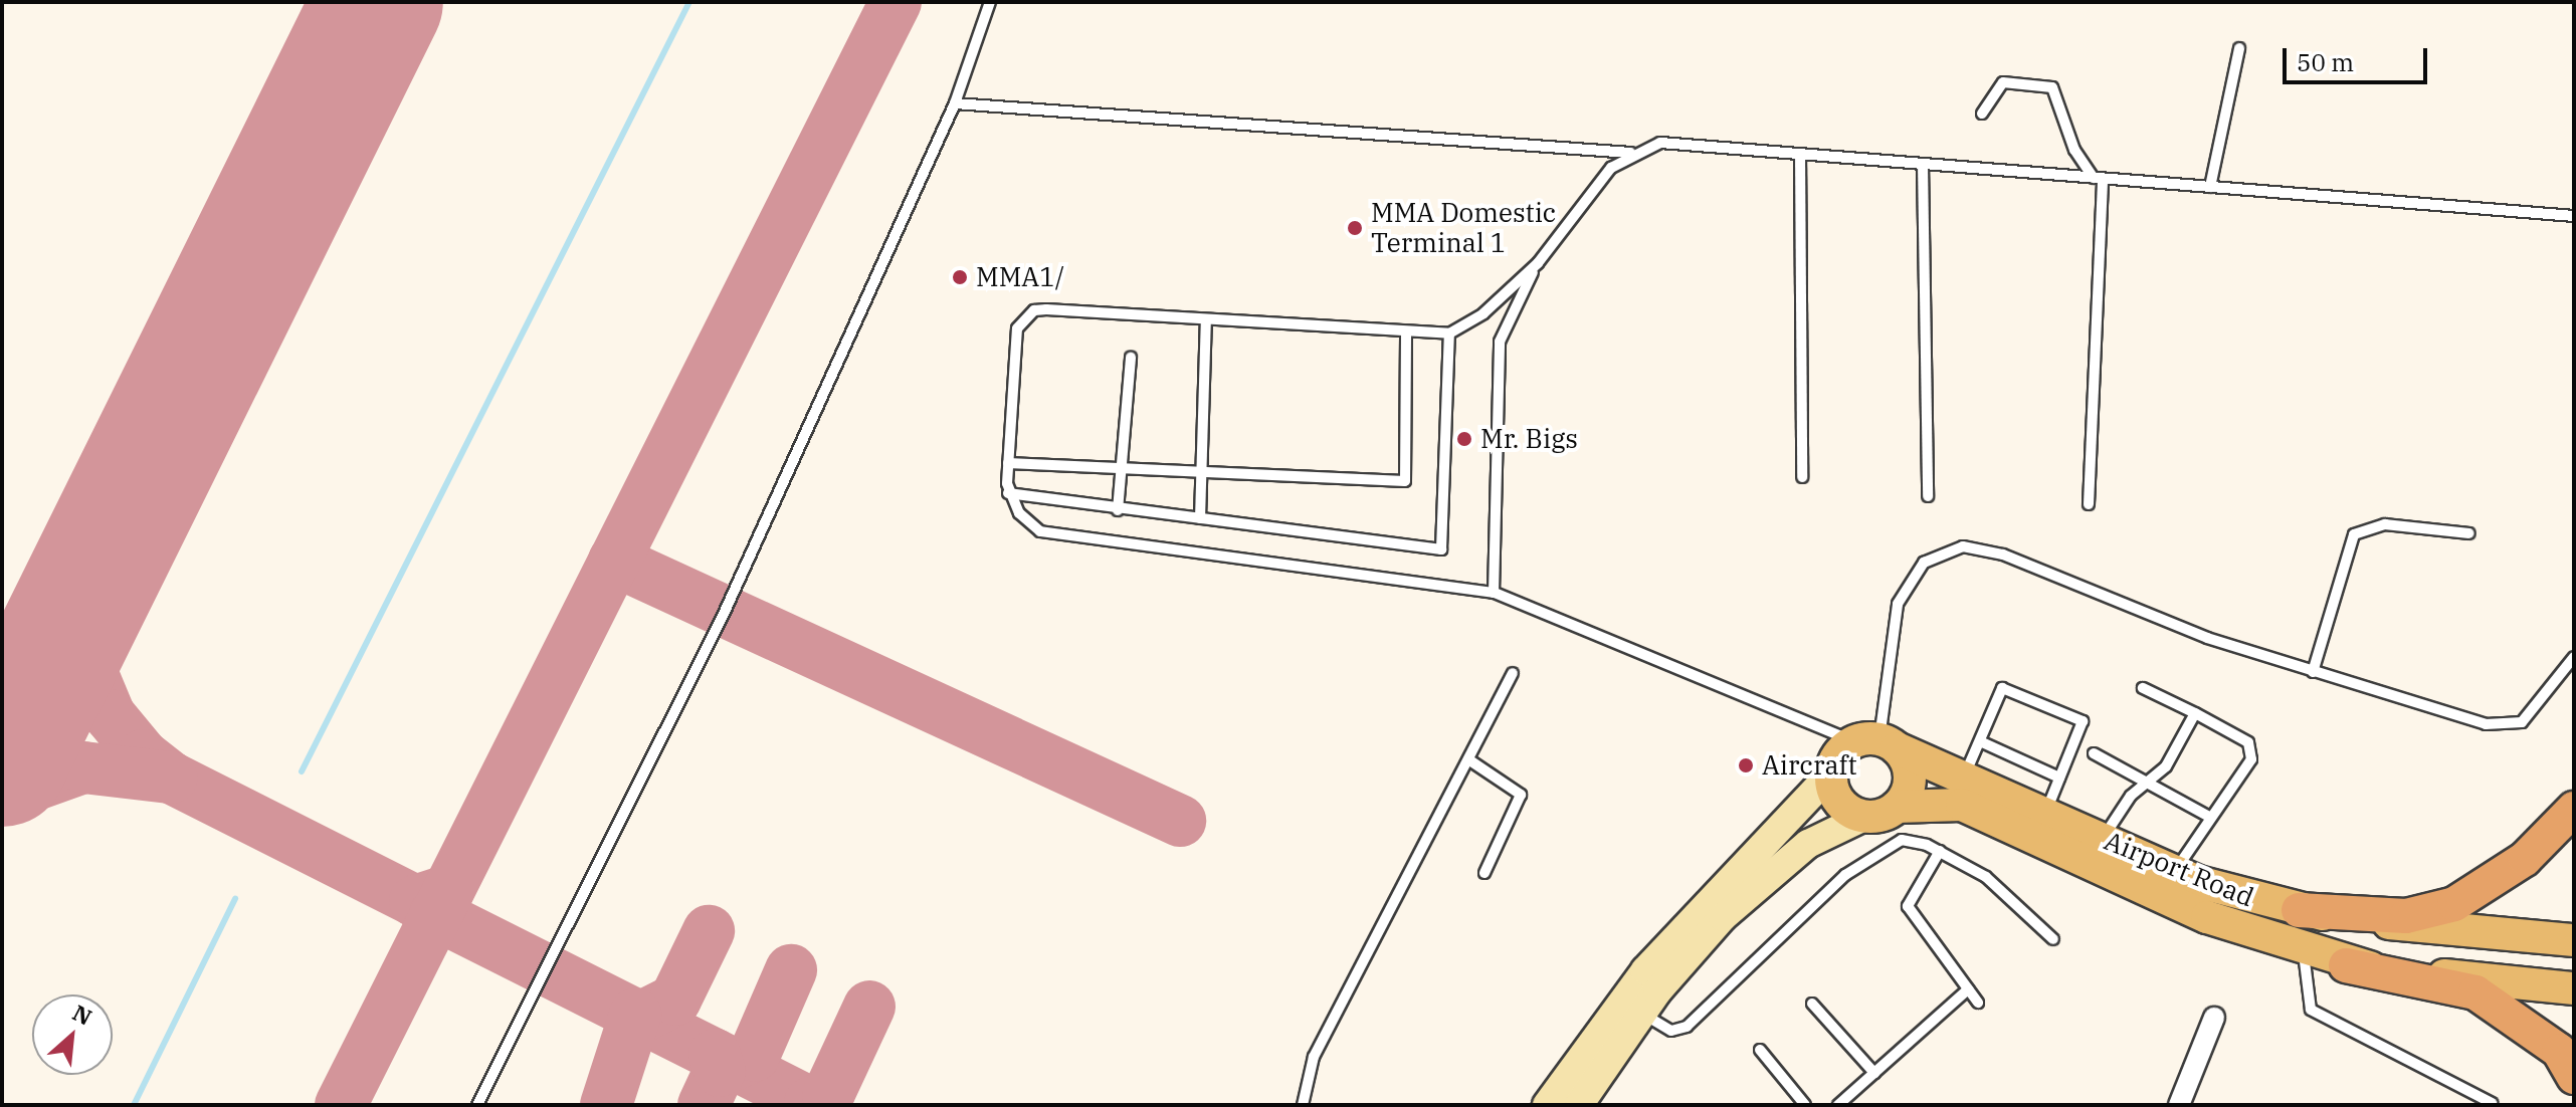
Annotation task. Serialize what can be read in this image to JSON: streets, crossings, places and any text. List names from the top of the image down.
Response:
{
  "streets": {
    "main road": ["Airport Road"]
  },
  "places": [
    "MMA Domestic Terminal 1",
    "MMA1/",
    "Mr. Bigs",
    "Aircraft"
  ],
  "scale_bar": "50 m",
  "north": "top right"
}
